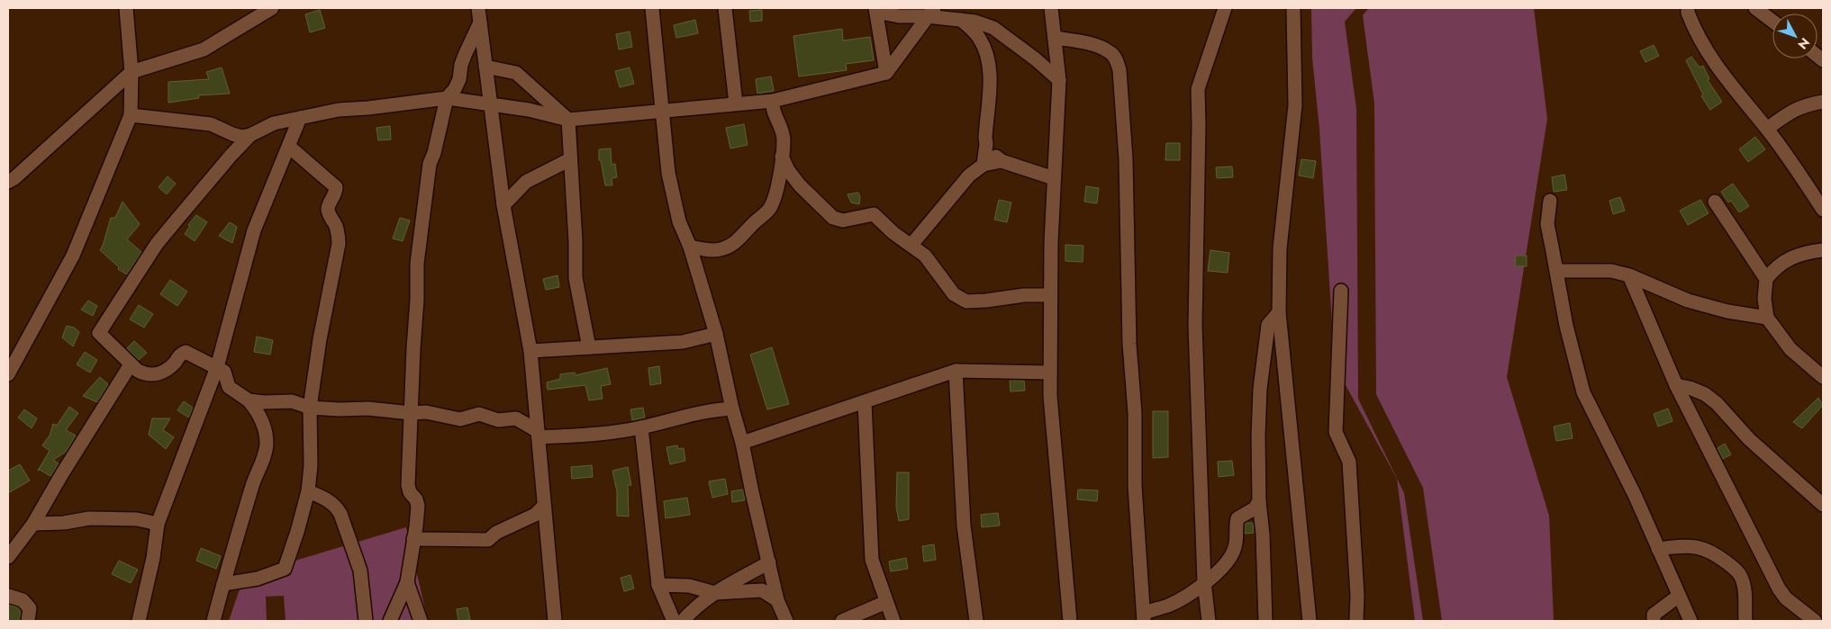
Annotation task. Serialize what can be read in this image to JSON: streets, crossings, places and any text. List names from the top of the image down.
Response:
{
  "north": "bottom right"
}
